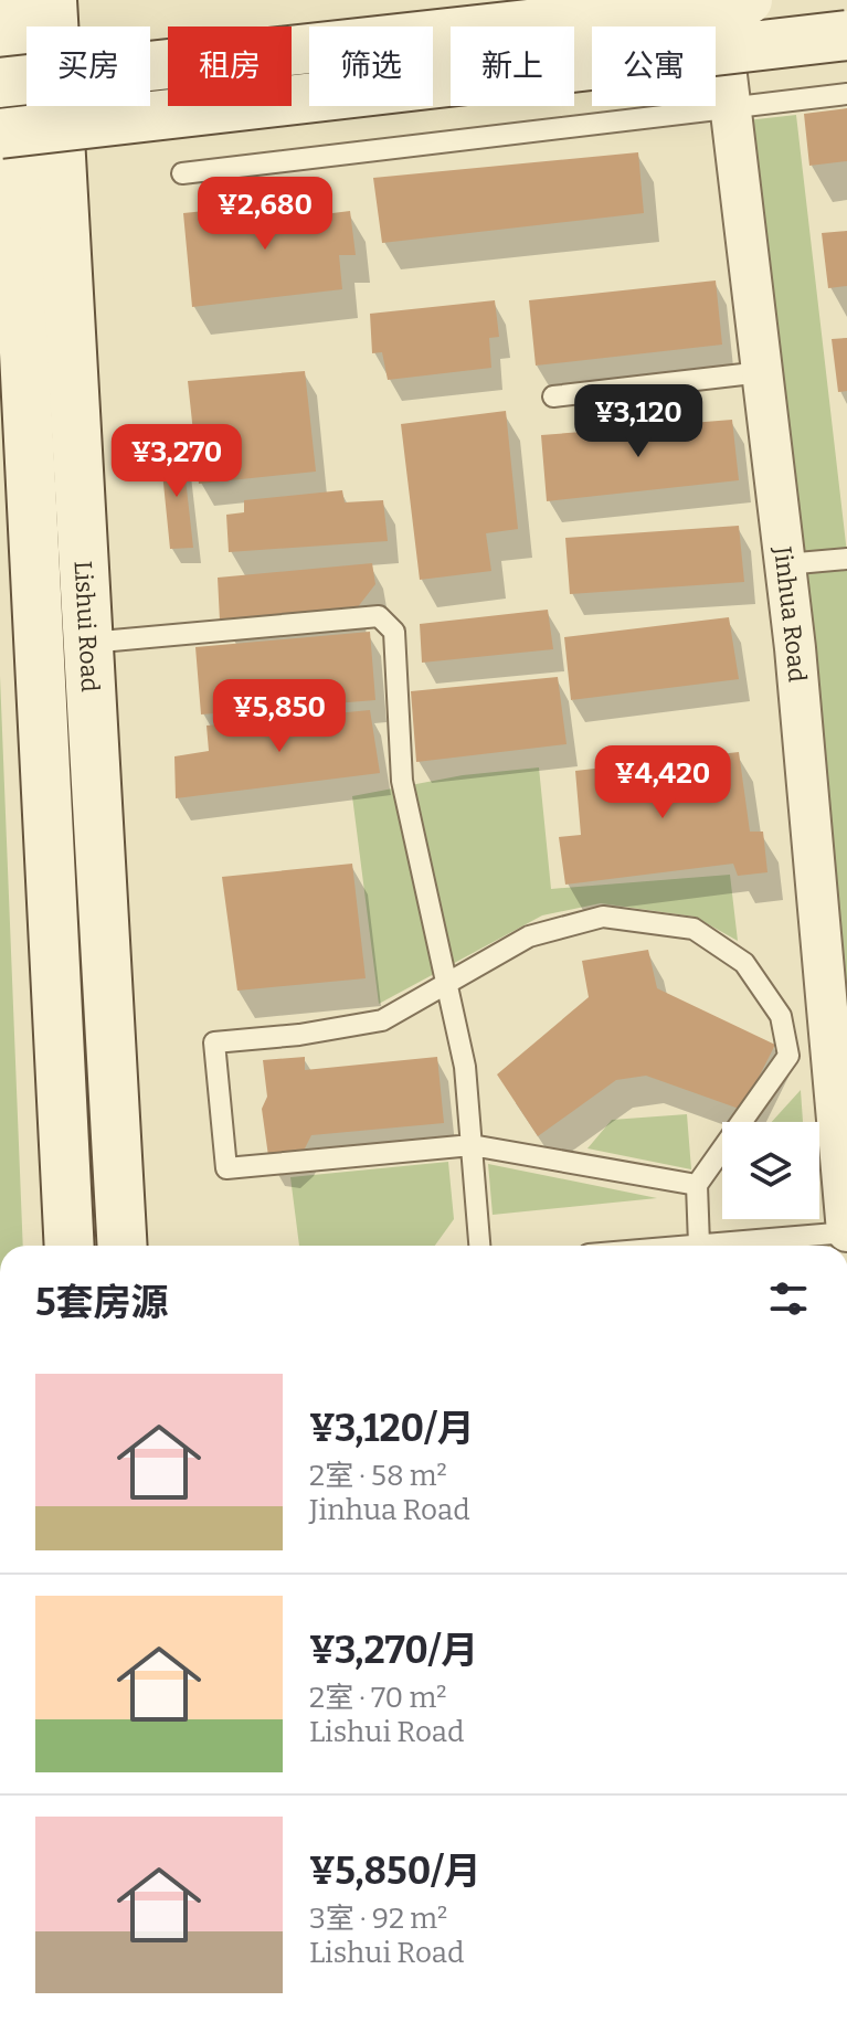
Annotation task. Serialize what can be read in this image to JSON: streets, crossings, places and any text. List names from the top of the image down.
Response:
{
  "streets": {
    "main road": ["Lishui Road"],
    "street": ["Jinhua Road"]
  },
  "page": {
    "chip": [
      "买房",
      "租房",
      "筛选",
      "新上",
      "公寓"
    ],
    "price": [
      "¥2,680",
      "¥3,120",
      "¥3,270",
      "¥5,850",
      "¥4,420"
    ],
    "heading": "5套房源",
    "list": [
      {
        "name": "¥3,120/月",
        "note": "2室 · 58 m² · Jinhua Road"
      },
      {
        "name": "¥3,270/月",
        "note": "2室 · 70 m² · Lishui Road"
      },
      {
        "name": "¥5,850/月",
        "note": "3室 · 92 m² · Lishui Road"
      }
    ]
  }
}
